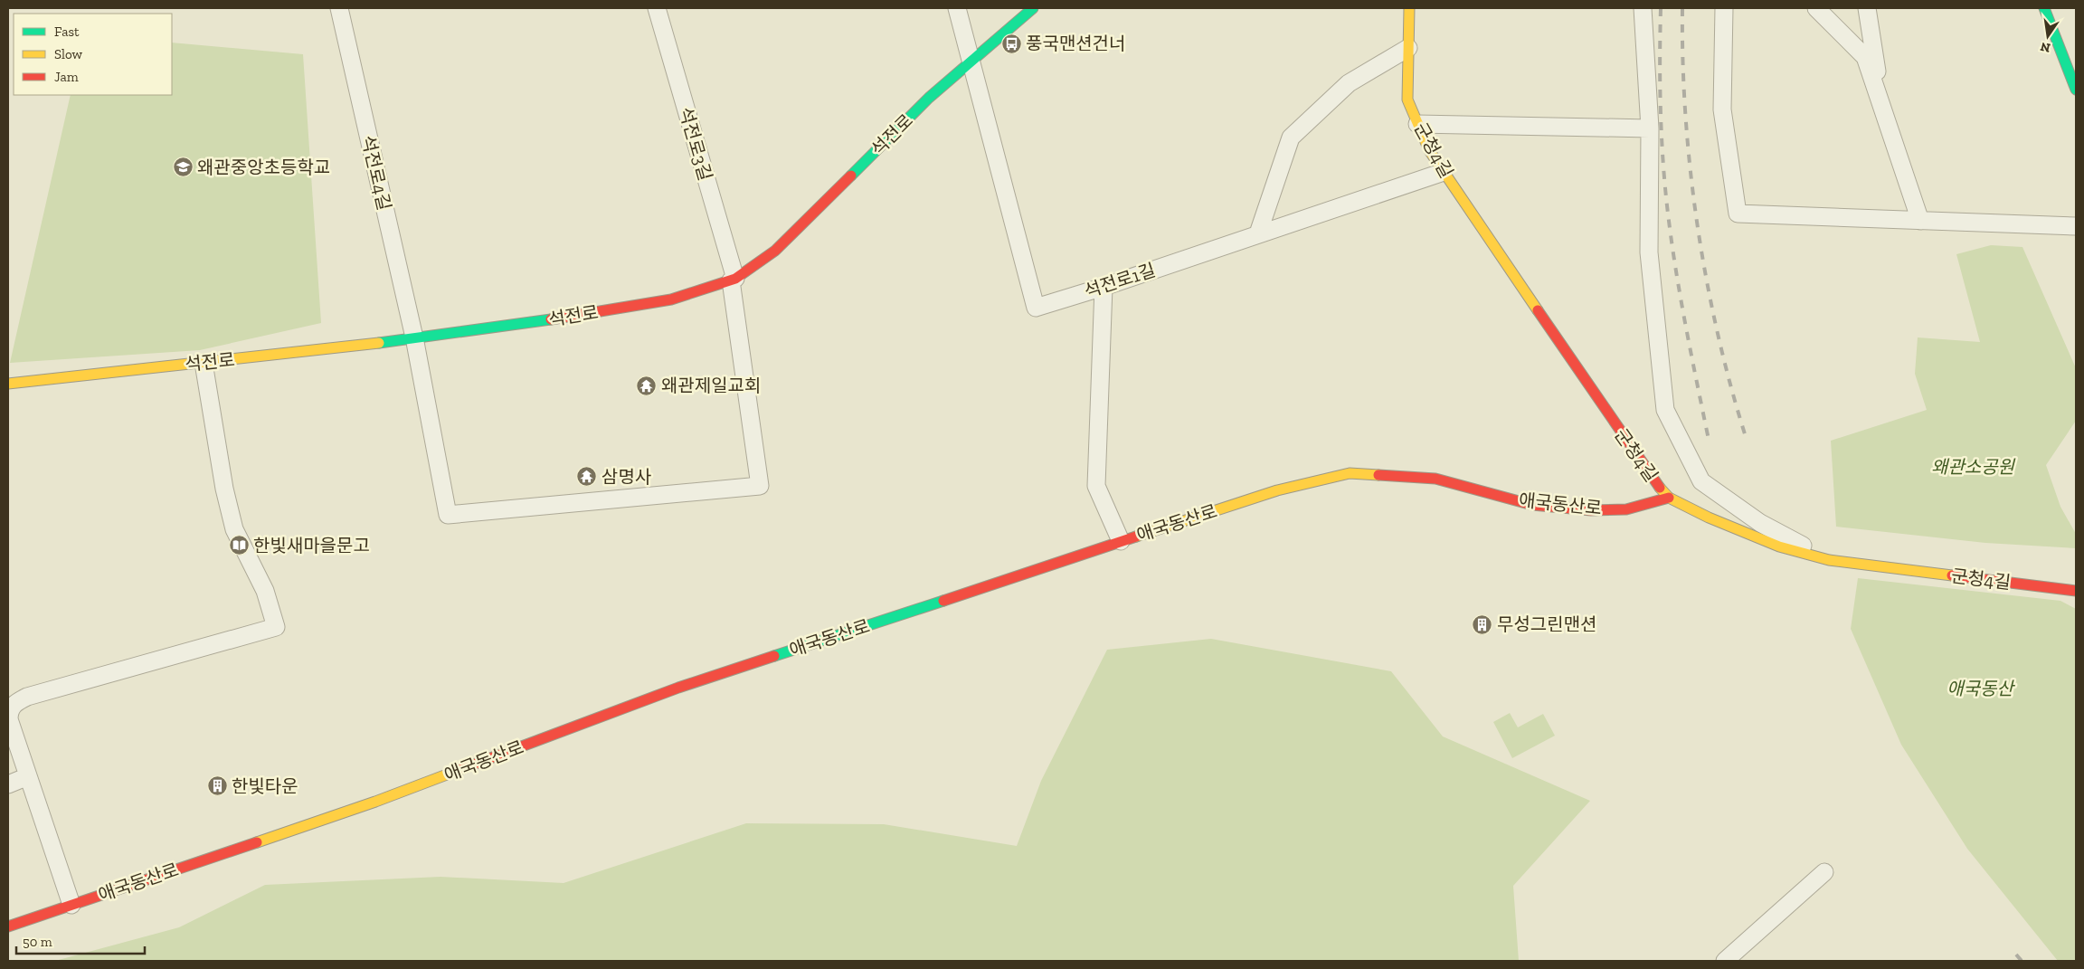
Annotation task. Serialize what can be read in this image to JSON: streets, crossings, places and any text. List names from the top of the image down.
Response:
{
  "streets": {
    "street": [
      "석전로",
      "석전로3길",
      "군청4길",
      "석전로4길",
      "석전로1길",
      "애국동산로"
    ]
  },
  "crossings": [
    ["석전로", "석전로3길"],
    ["석전로", "석전로4길"],
    ["석전로", "석전로1길"],
    ["석전로3길", "석전로4길"],
    ["군청4길", "석전로1길"],
    ["군청4길", "애국동산로"]
  ],
  "parks": ["왜관소공원", "애국동산"],
  "places": {
    "bus stop": ["풍국맨션건너"],
    "school or university": ["왜관중앙초등학교"],
    "temple": ["왜관제일교회", "삼명사"],
    "library": ["한빛새마을문고"],
    "building": ["무성그린맨션", "한빛타운"]
  },
  "legend": ["Fast", "Slow", "Jam"],
  "scale_bar": "50 m",
  "north": "bottom"
}
